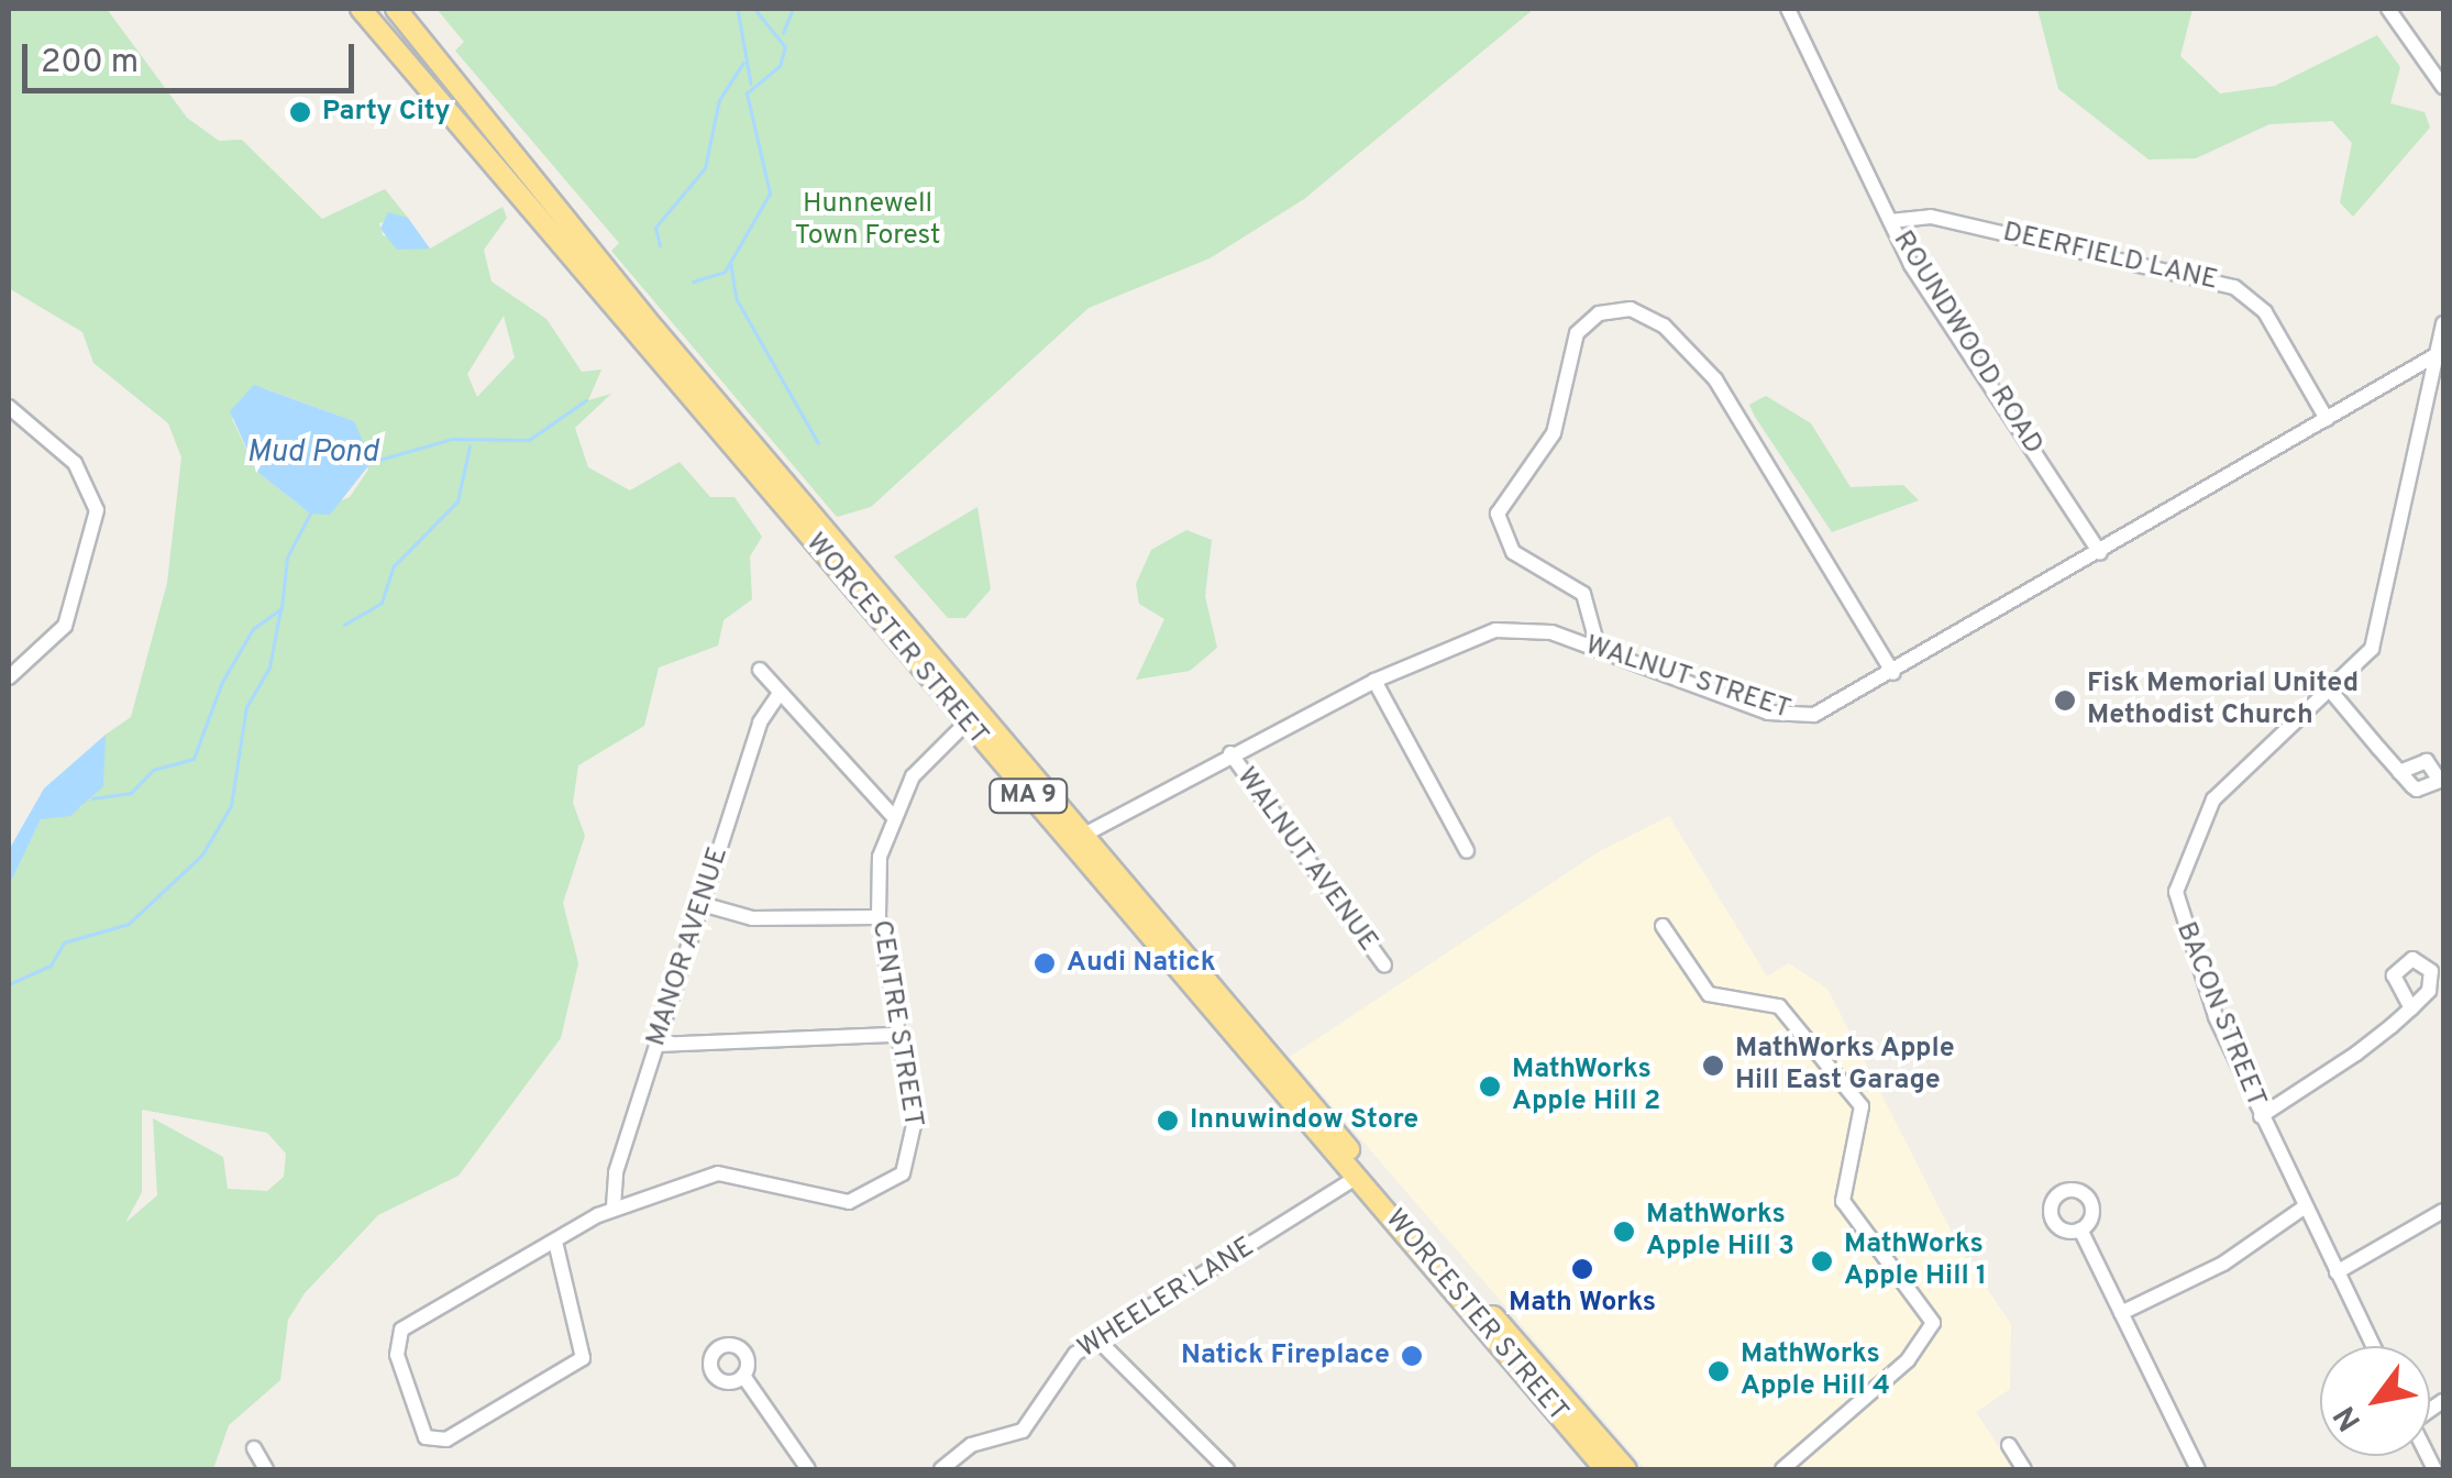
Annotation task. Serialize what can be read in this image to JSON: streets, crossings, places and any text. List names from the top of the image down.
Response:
{
  "streets": {
    "highway": ["WORCESTER STREET", "MA 9"],
    "street": [
      "DEERFIELD LANE",
      "ROUNDWOOD ROAD",
      "WALNUT STREET",
      "WALNUT AVENUE",
      "MANOR AVENUE",
      "BACON STREET",
      "CENTRE STREET",
      "WHEELER LANE"
    ]
  },
  "crossings": [
    ["DEERFIELD LANE", "ROUNDWOOD ROAD"],
    ["DEERFIELD LANE", "WALNUT STREET"],
    ["ROUNDWOOD ROAD", "WALNUT STREET"],
    ["WORCESTER STREET", "WALNUT STREET"],
    ["WORCESTER STREET", "CENTRE STREET"],
    ["WORCESTER STREET", "WHEELER LANE"],
    ["WALNUT STREET", "WALNUT AVENUE"],
    ["WALNUT STREET", "BACON STREET"],
    ["MANOR AVENUE", "CENTRE STREET"]
  ],
  "water": ["Mud Pond"],
  "parks": ["Hunnewell Town Forest"],
  "places": [
    "Party City",
    "Fisk Memorial United Methodist Church",
    "Audi Natick",
    "MathWorks Apple Hill East Garage",
    "MathWorks Apple Hill 2",
    "Innuwindow Store",
    "MathWorks Apple Hill 3",
    "MathWorks Apple Hill 1",
    "Math Works",
    "Natick Fireplace",
    "MathWorks Apple Hill 4"
  ],
  "scale_bar": "200 m",
  "north": "bottom left"
}
